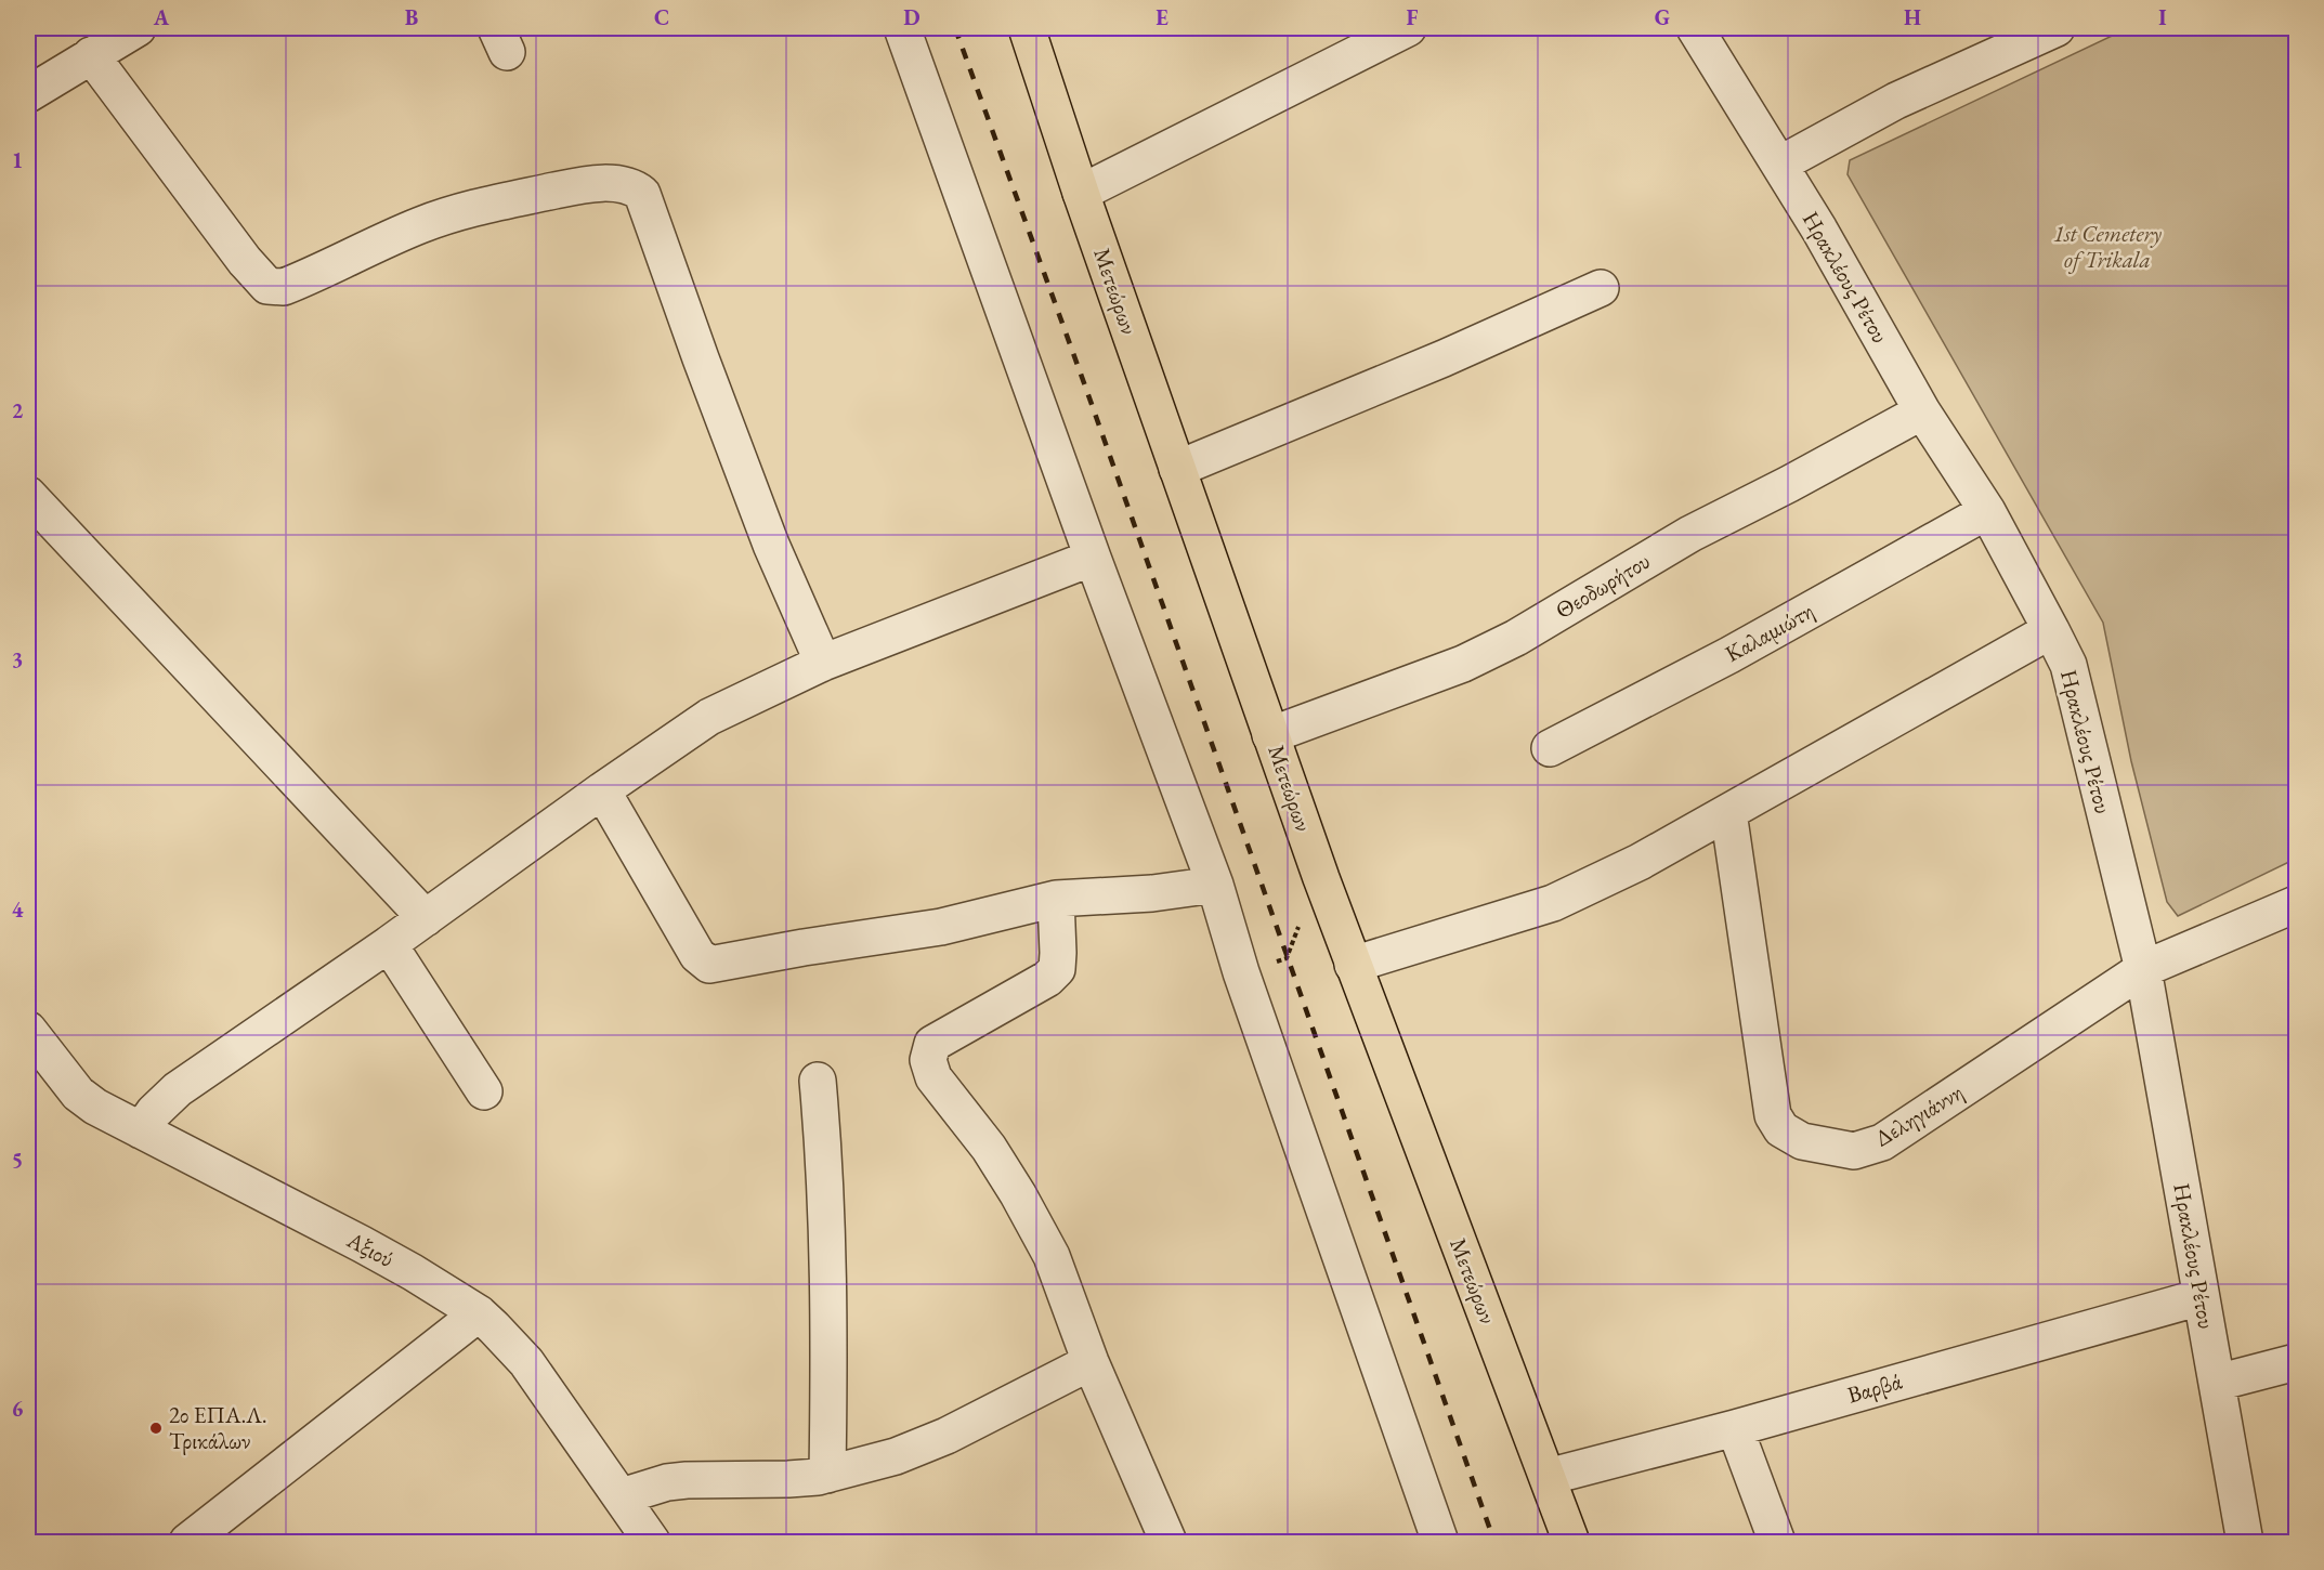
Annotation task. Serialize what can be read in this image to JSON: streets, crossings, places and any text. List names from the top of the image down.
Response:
{
  "streets": {
    "main road": ["Μετεώρων"],
    "street": [
      "Ηρακλέους Ρέτου",
      "Θεοδωρήτου",
      "Καλαμιώτη",
      "Δεληγιάννη",
      "Αξιού",
      "Βαρβά"
    ]
  },
  "crossings": [
    ["Ηρακλέους Ρέτου", "Θεοδωρήτου"],
    ["Ηρακλέους Ρέτου", "Καλαμιώτη"],
    ["Ηρακλέους Ρέτου", "Δεληγιάννη"],
    ["Ηρακλέους Ρέτου", "Βαρβά"],
    ["Μετεώρων", "Θεοδωρήτου"],
    ["Μετεώρων", "Βαρβά"]
  ],
  "parks": ["1st Cemetery of Trikala"],
  "places": ["2ο ΕΠΑ.Λ. Τρικάλων"],
  "grid": {
    "columns": [
      "A",
      "B",
      "C",
      "D",
      "E",
      "F",
      "G",
      "H",
      "I"
    ],
    "rows": [
      "1",
      "2",
      "3",
      "4",
      "5",
      "6"
    ]
  }
}
